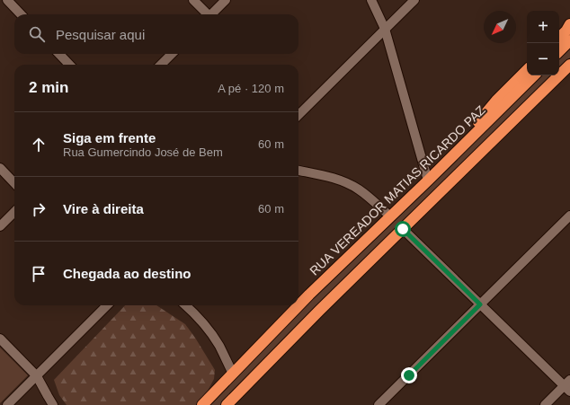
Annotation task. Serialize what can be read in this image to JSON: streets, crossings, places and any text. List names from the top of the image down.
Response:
{
  "streets": {
    "highway": ["RUA VEREADOR MATIAS RICARDO PAZ"]
  },
  "north": "bottom left",
  "page": {
    "map_buttons": ["+", "−"],
    "search": "Pesquisar aqui",
    "heading": ["2 min", "A pé · 120 m"],
    "list": [
      ["Siga em frente", "Rua Gumercindo José de Bem", "60 m"],
      ["Vire à direita", "60 m"],
      "Chegada ao destino"
    ]
  }
}
